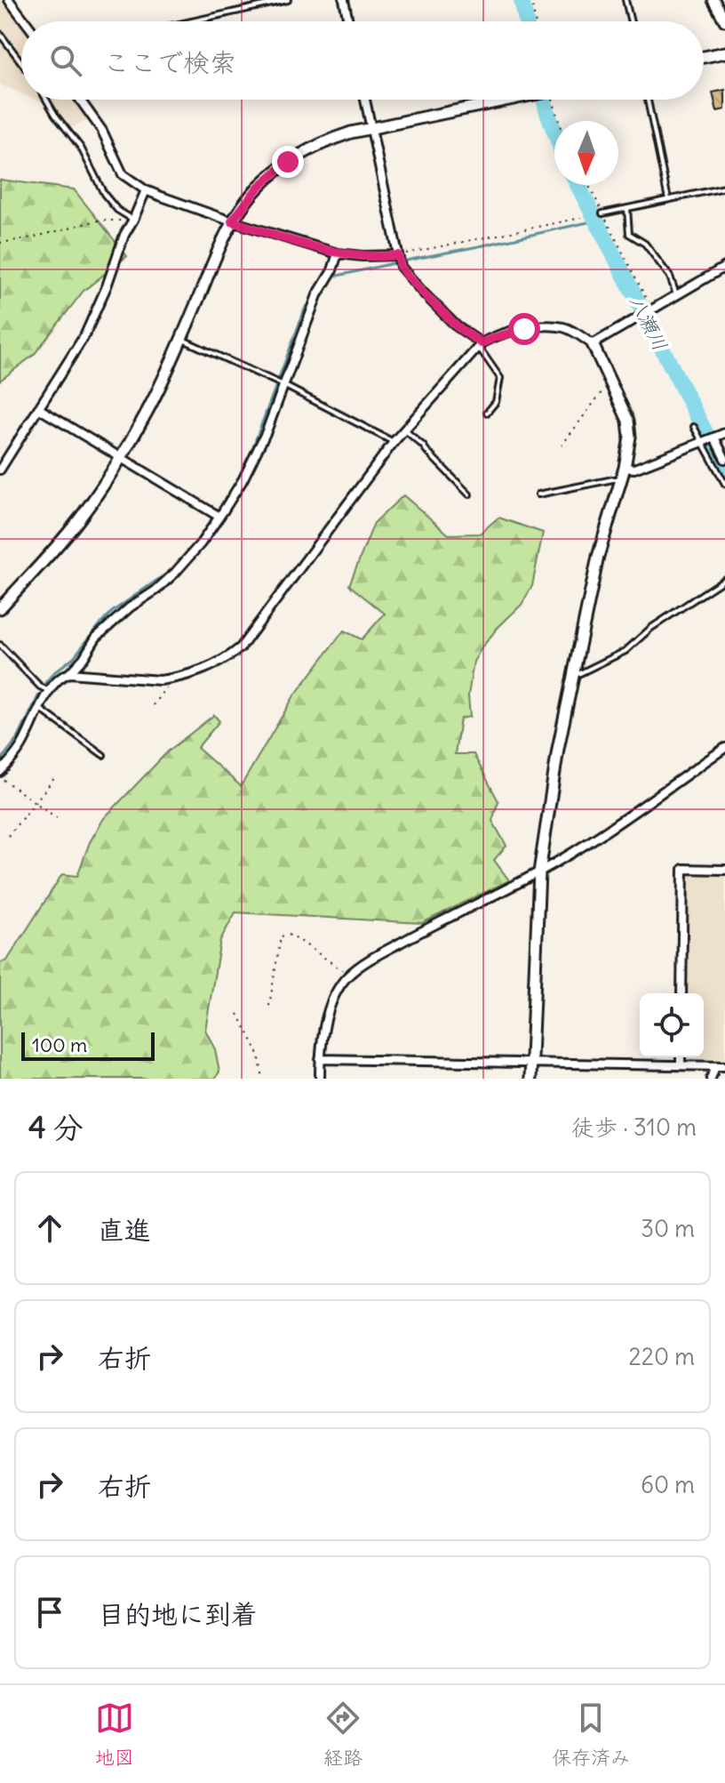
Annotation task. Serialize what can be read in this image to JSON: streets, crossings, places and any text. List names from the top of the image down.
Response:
{
  "water": ["八瀬川"],
  "scale_bar": "100 m",
  "north": "bottom",
  "page": {
    "search": "ここで検索",
    "scale": "100 m",
    "heading": ["4 分", "徒歩 · 310 m"],
    "list": [
      ["直進", "30 m"],
      ["右折", "220 m"],
      ["右折", "60 m"],
      "目的地に到着"
    ],
    "nav": ["地図", "経路", "保存済み"]
  }
}
